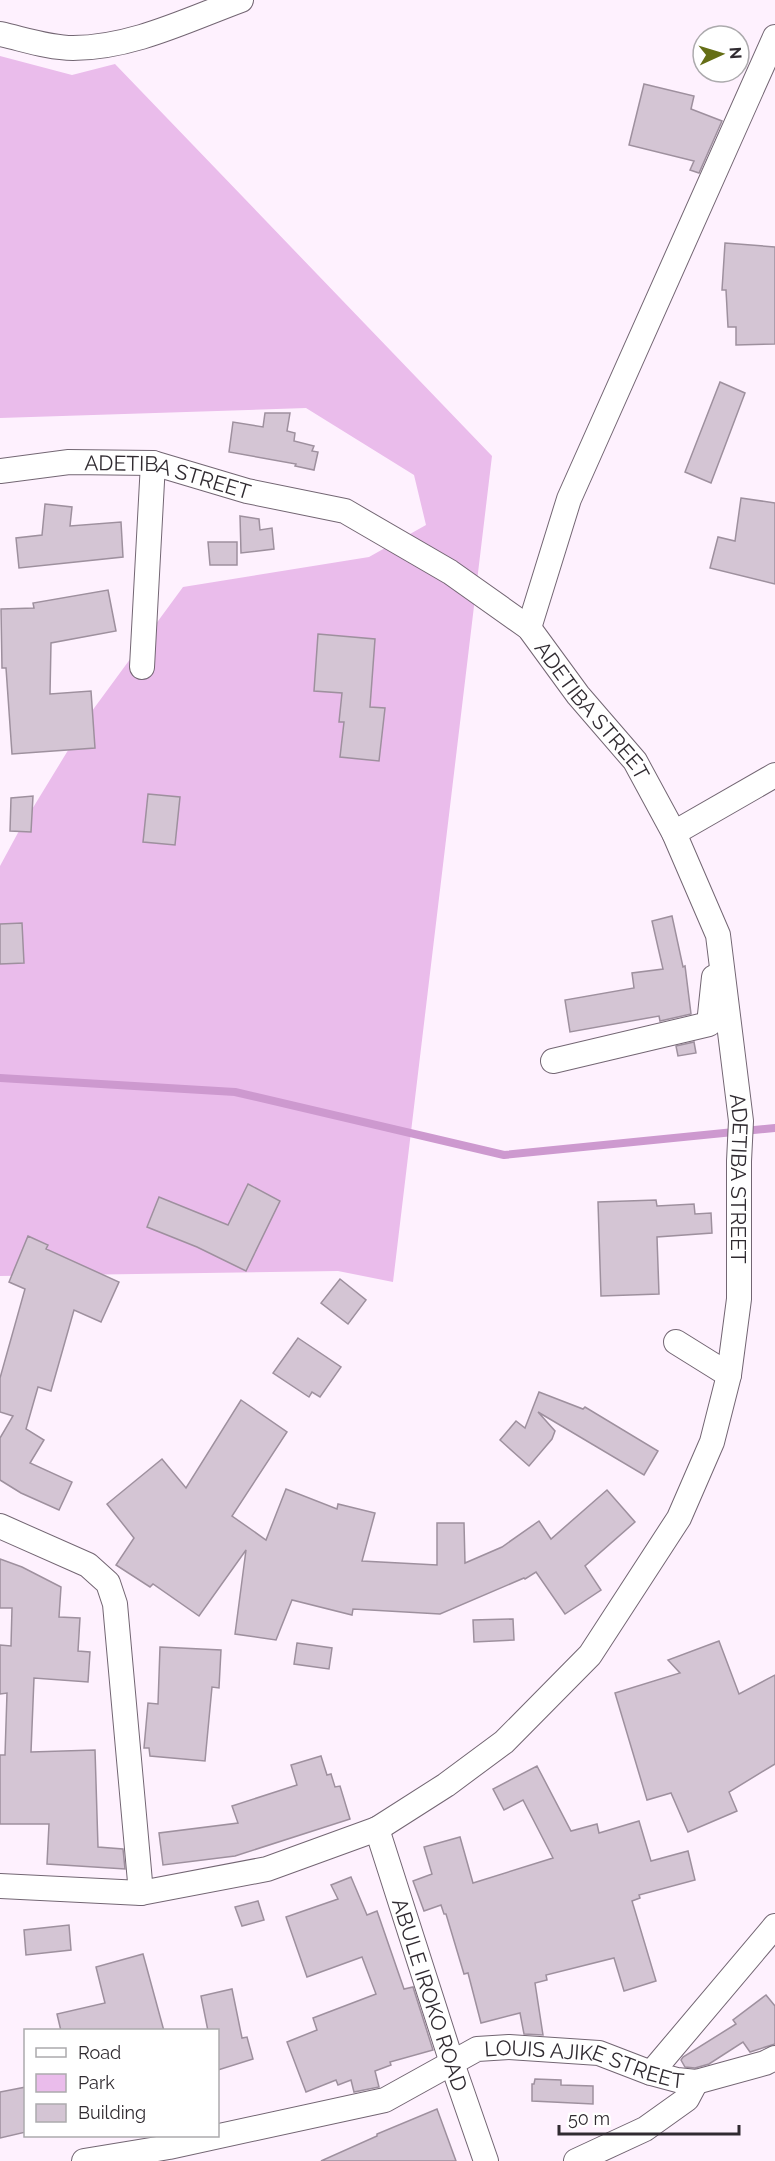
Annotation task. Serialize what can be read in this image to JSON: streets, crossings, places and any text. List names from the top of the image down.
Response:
{
  "streets": {
    "street": ["ADETIBA STREET", "ABULE IROKO ROAD", "LOUIS AJIKE STREET"]
  },
  "crossings": [
    ["ADETIBA STREET", "ABULE IROKO ROAD"],
    ["ABULE IROKO ROAD", "LOUIS AJIKE STREET"]
  ],
  "legend": ["Road", "Park", "Building"],
  "scale_bar": "50 m",
  "north": "right"
}
